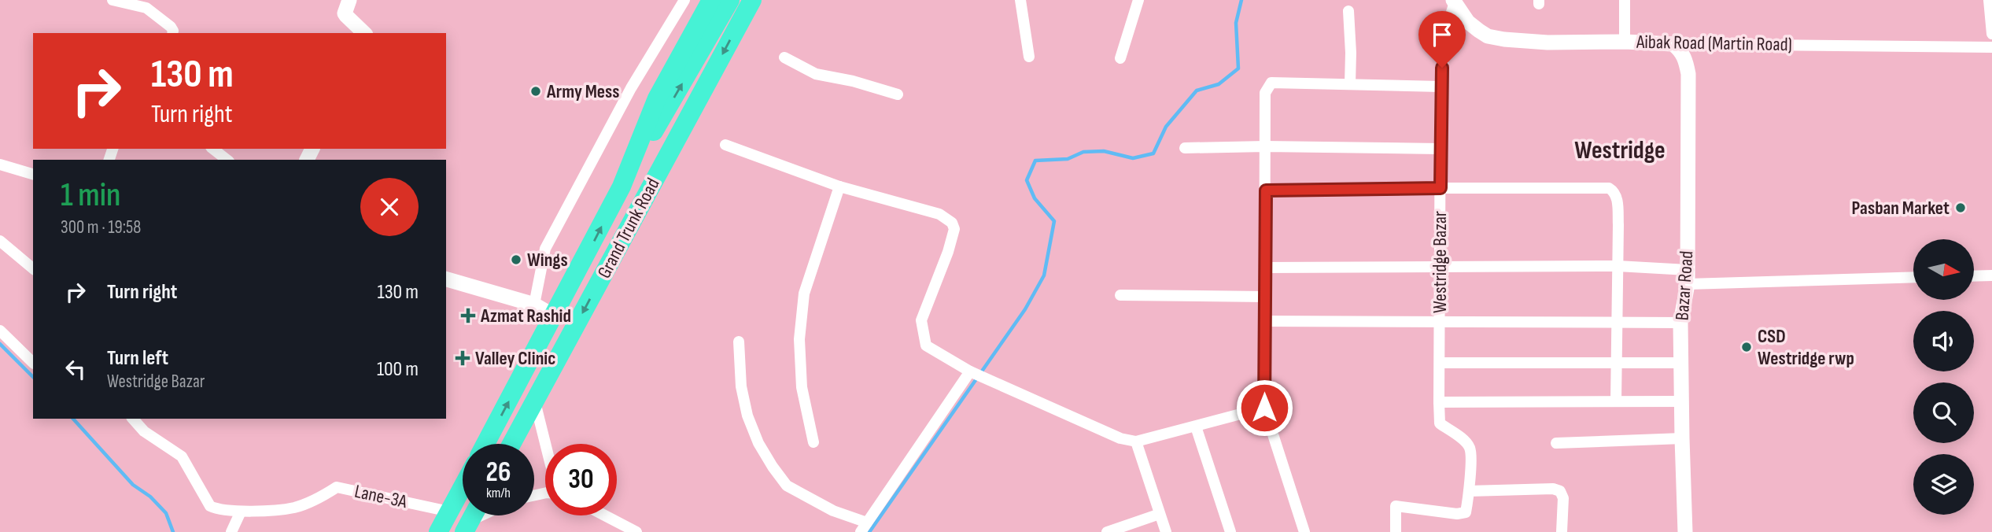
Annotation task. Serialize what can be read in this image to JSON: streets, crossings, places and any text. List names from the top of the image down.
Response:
{
  "streets": {
    "highway": ["Grand Trunk Road"],
    "street": [
      "Aibak Road (Martin Road)",
      "Westridge Bazar",
      "Bazar Road",
      "Lane-3A"
    ]
  },
  "crossings": [
    ["Aibak Road (Martin Road)", "Westridge Bazar"],
    ["Aibak Road (Martin Road)", "Bazar Road"]
  ],
  "districts": ["Westridge"],
  "places": {
    "other": [
      "Army Mess",
      "Pasban Market",
      "Wings",
      "CSD Westridge rwp"
    ],
    "health": ["Azmat Rashid", "Valley Clinic"]
  },
  "north": "right",
  "page": {
    "turn": ["130 m", "Turn right"],
    "heading": ["1 min", "300 m · 19:58"],
    "list": [
      {
        "name": "Turn right",
        "value": "130 m"
      },
      {
        "name": "Turn left",
        "note": "Westridge Bazar",
        "value": "100 m"
      }
    ],
    "speed": "26 km/h",
    "limit": "30"
  }
}
